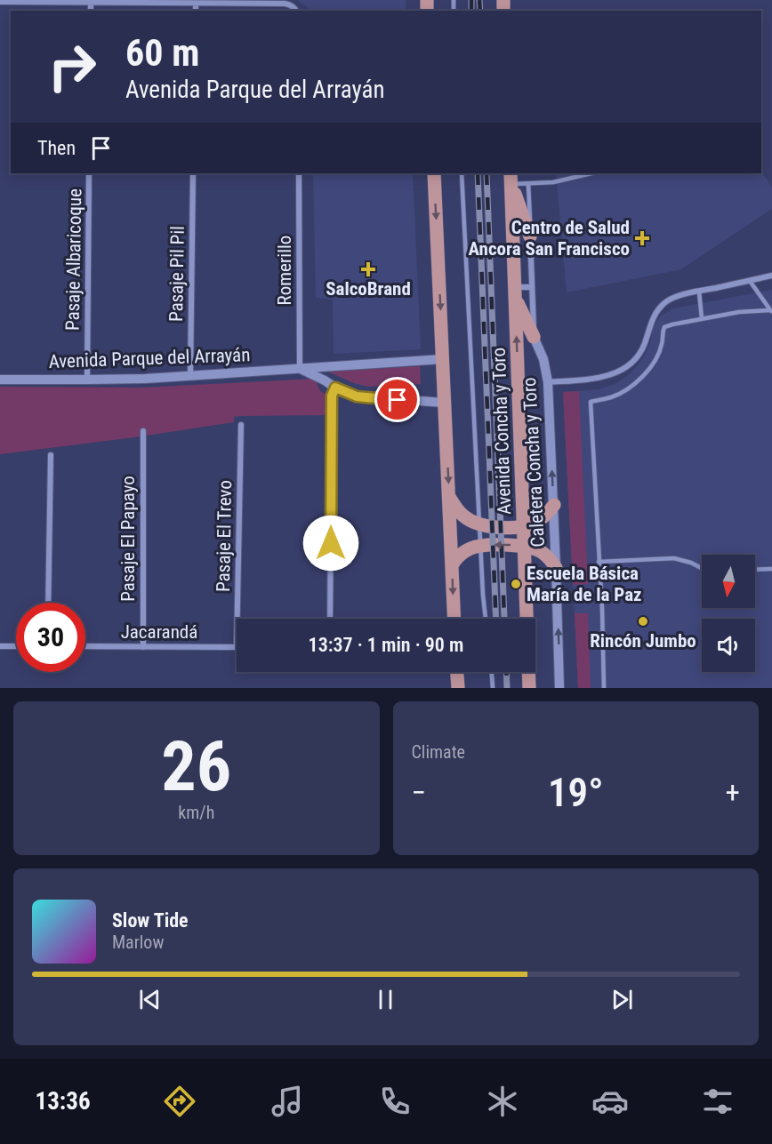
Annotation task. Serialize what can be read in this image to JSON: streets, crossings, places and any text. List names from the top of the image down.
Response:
{
  "streets": {
    "main road": ["Avenida Concha y Toro"],
    "street": [
      "Pasaje Albaricoque",
      "Romerillo",
      "Pasaje Pil Pil",
      "Avenida Parque del Arrayán",
      "Caletera Concha y Toro",
      "Pasaje El Trevo",
      "Pasaje El Papayo",
      "Jacarandá"
    ]
  },
  "crossings": [
    ["Pasaje Albaricoque", "Avenida Parque del Arrayán"],
    ["Romerillo", "Avenida Parque del Arrayán"],
    ["Pasaje Pil Pil", "Avenida Parque del Arrayán"],
    ["Pasaje El Papayo", "Jacarandá"]
  ],
  "one_way": ["Caletera Concha y Toro"],
  "places": {
    "health": ["Centro de Salud Ancora San Francisco", "SalcoBrand"],
    "other": ["Escuela Básica María de la Paz", "Rincón Jumbo"]
  },
  "north": "bottom",
  "page": {
    "turn": ["60 m", "Avenida Parque del Arrayán"],
    "then": "Then",
    "limit": "30",
    "trip": "13:37 · 1 min · 90 m",
    "tile": [
      ["26", "km/h"],
      "Climate"
    ],
    "heat": ["−", "19°", "+"],
    "song": ["Slow Tide", "Marlow"],
    "tabs": "13:36"
  }
}
